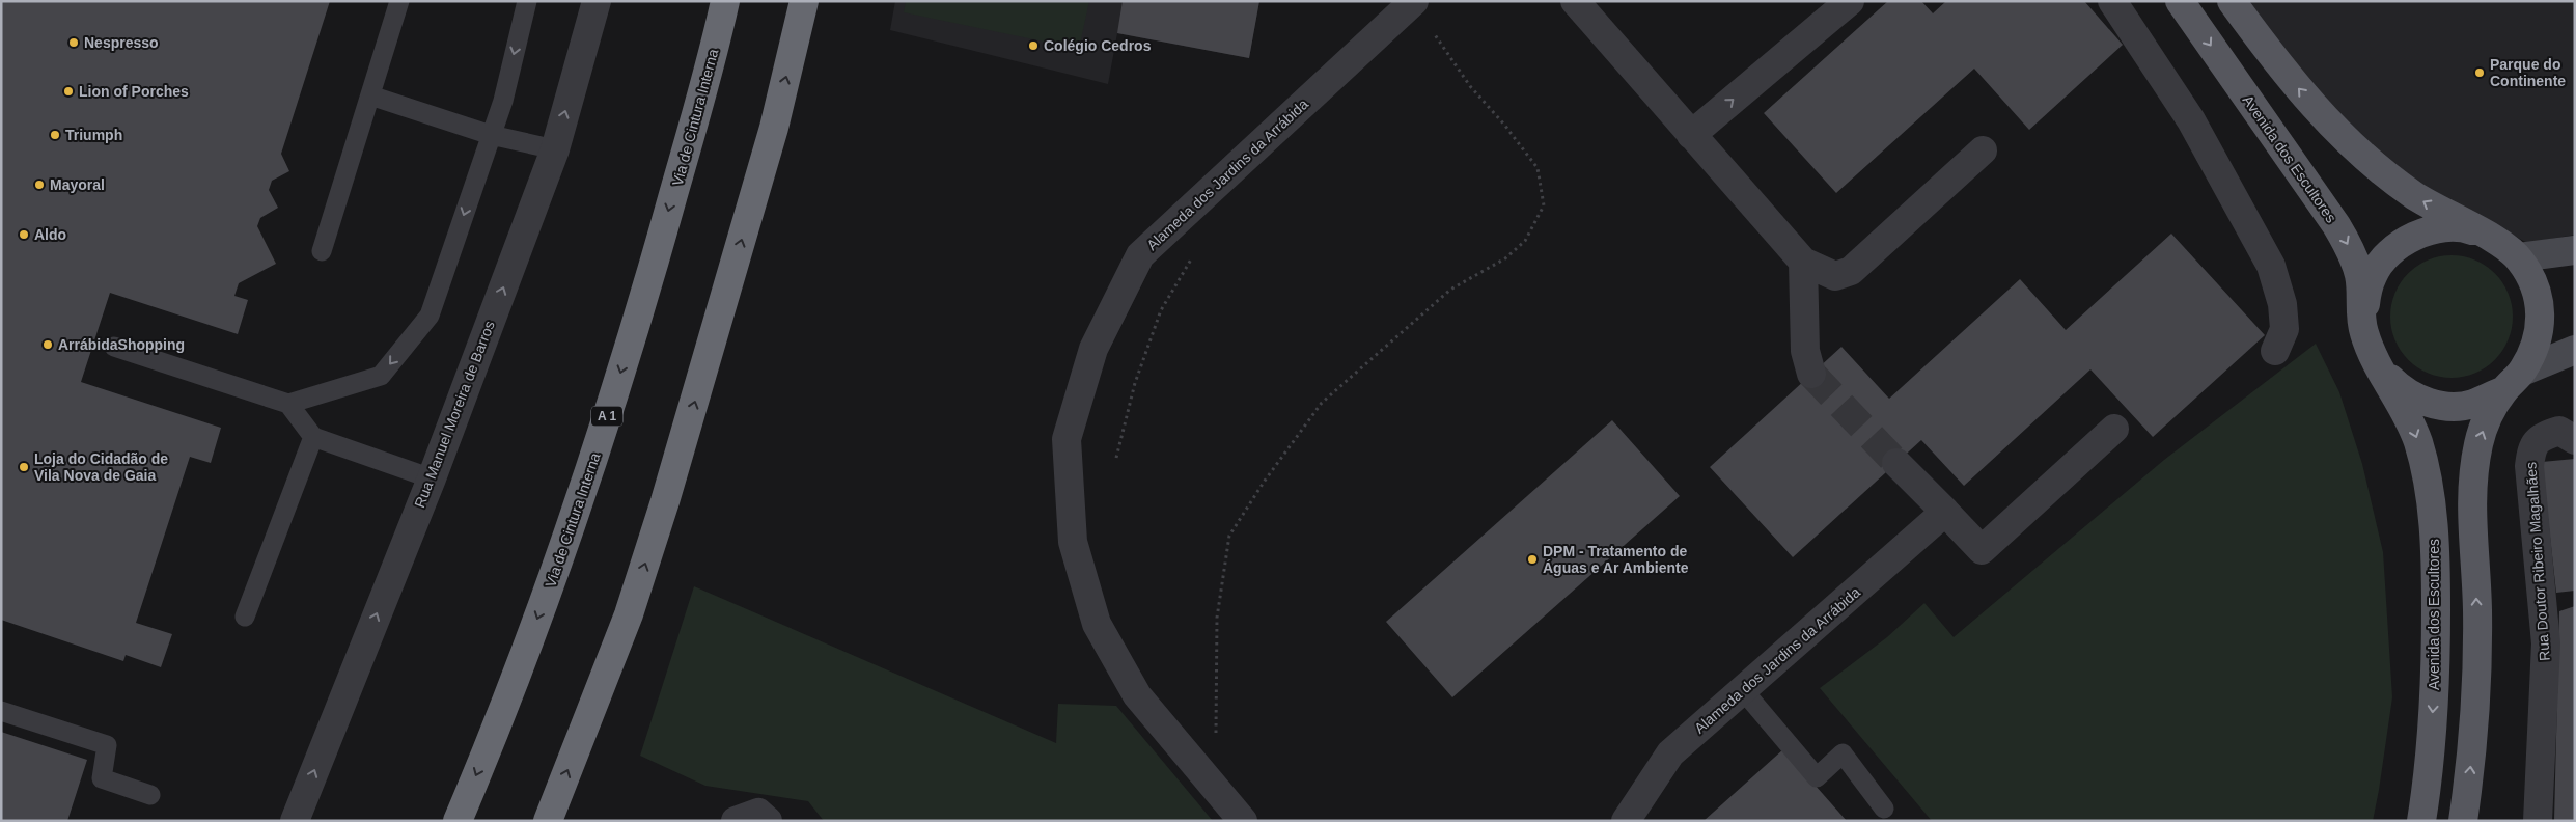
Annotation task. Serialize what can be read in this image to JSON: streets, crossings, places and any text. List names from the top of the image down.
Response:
{
  "streets": {
    "highway": ["Via de Cintura Interna", "A 1"],
    "main road": ["Avenida dos Escultores"],
    "street": ["Alameda dos Jardins da Arrábida", "Rua Manuel Moreira de Barros", "Rua Doutor Ribeiro Magalhães"]
  },
  "one_way": ["Rua Manuel Moreira de Barros"],
  "places": [
    "Nespresso",
    "Colégio Cedros",
    "Parque do Continente",
    "Lion of Porches",
    "Triumph",
    "Mayoral",
    "Aldo",
    "ArrábidaShopping",
    "Loja do Cidadão de Vila Nova de Gaia",
    "DPM - Tratamento de Águas e Ar Ambiente"
  ]
}
